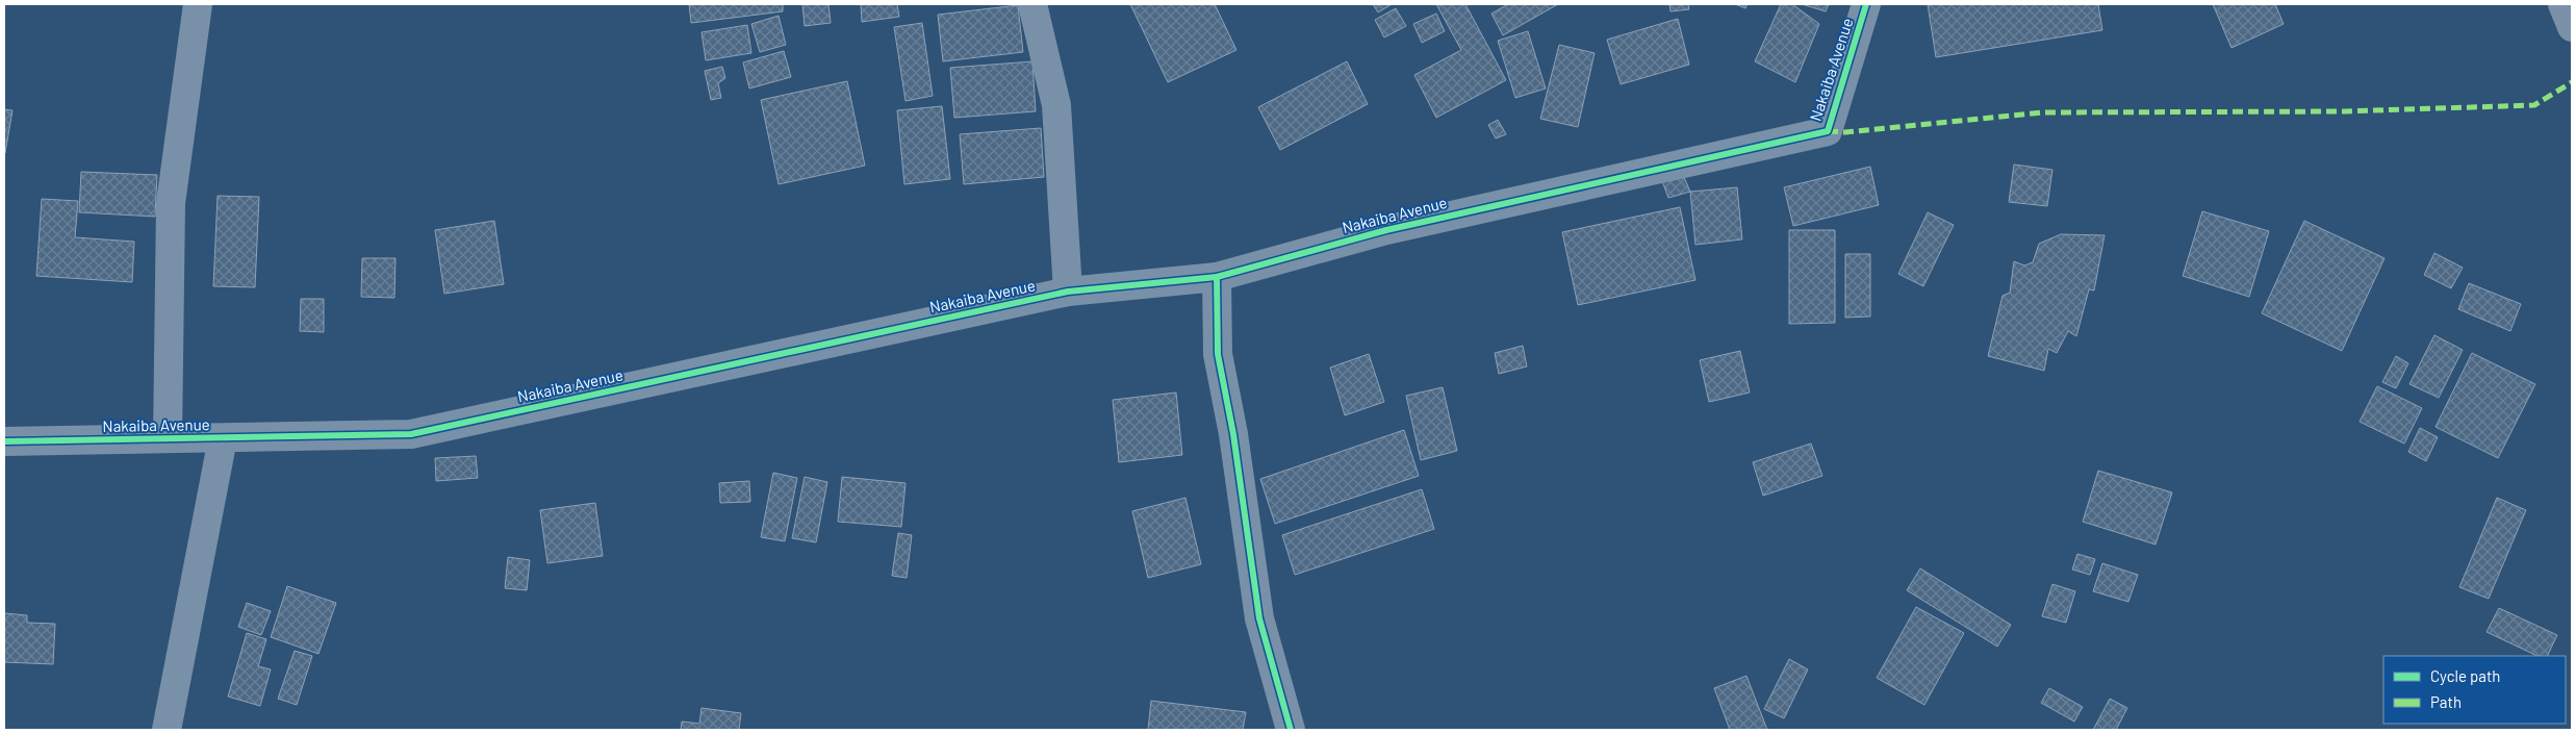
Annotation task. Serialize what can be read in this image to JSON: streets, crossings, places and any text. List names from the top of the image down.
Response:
{
  "streets": {
    "street": ["Nakaiba Avenue"]
  },
  "legend": ["Cycle path", "Path"]
}
